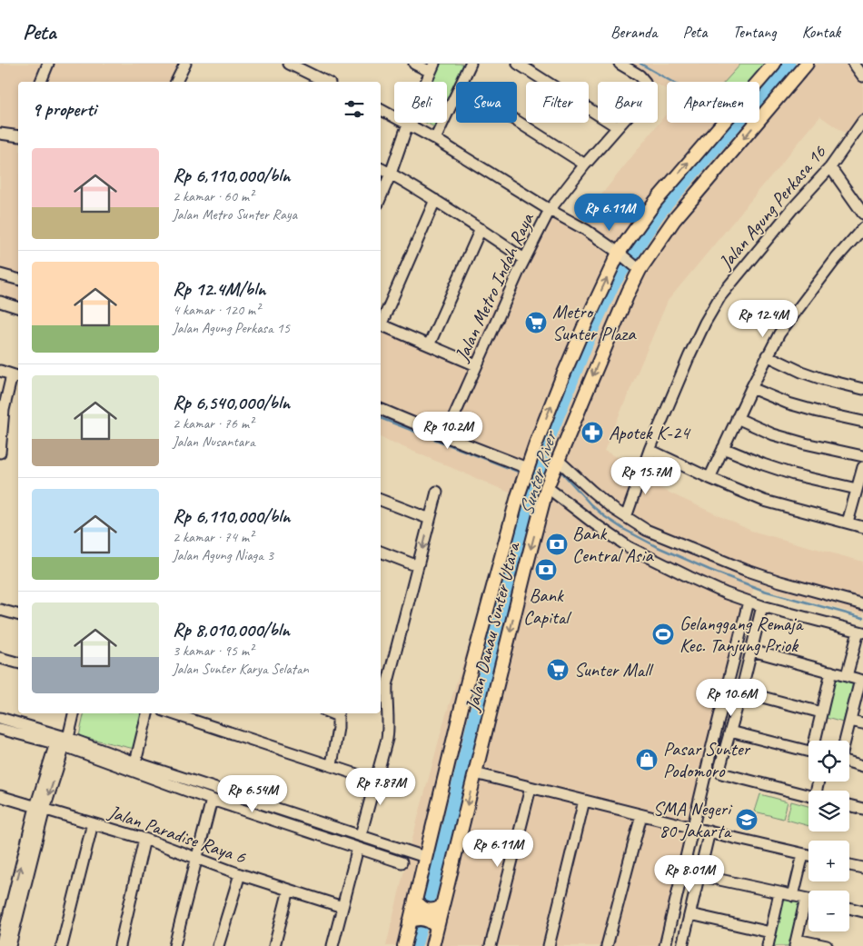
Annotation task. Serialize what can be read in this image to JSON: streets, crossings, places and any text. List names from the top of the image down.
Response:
{
  "streets": {
    "main road": ["Jalan Danau Sunter Utara"],
    "street": ["Jalan Agung Perkasa 16", "Jalan Metro Indah Raya", "Jalan Paradise Raya 6"]
  },
  "water": ["Sunter River"],
  "places": {
    "supermarket": ["Metro Sunter Plaza", "Sunter Mall"],
    "pharmacy": ["Apotek K-24"],
    "bank": ["Bank Central Asia", "Bank Capital"],
    "sports": ["Gelanggang Remaja Kec. Tanjung Priok"],
    "shop": ["Pasar Sunter Podomoro"],
    "school or university": ["SMA Negeri 80 Jakarta"]
  },
  "page": {
    "header": "Peta",
    "nav": [
      "Beranda",
      "Peta",
      "Tentang",
      "Kontak"
    ],
    "chip": [
      "Beli",
      "Sewa",
      "Filter",
      "Baru",
      "Apartemen"
    ],
    "heading": "9 properti",
    "list": [
      {
        "name": "Rp 6,110,000/bln",
        "note": "2 kamar · 60 m² · Jalan Metro Sunter Raya"
      },
      {
        "name": "Rp 12.4M/bln",
        "note": "4 kamar · 120 m² · Jalan Agung Perkasa 15"
      },
      {
        "name": "Rp 6,540,000/bln",
        "note": "2 kamar · 76 m² · Jalan Nusantara"
      },
      {
        "name": "Rp 6,110,000/bln",
        "note": "2 kamar · 74 m² · Jalan Agung Niaga 3"
      },
      {
        "name": "Rp 8,010,000/bln",
        "note": "3 kamar · 95 m² · Jalan Sunter Karya Selatan"
      }
    ],
    "price": [
      "Rp 6.11M",
      "Rp 12.4M",
      "Rp 10.2M",
      "Rp 15.7M",
      "Rp 10.6M",
      "Rp 7.87M",
      "Rp 6.54M",
      "Rp 6.11M",
      "Rp 8.01M"
    ],
    "map_buttons": ["+", "−"]
  }
}
